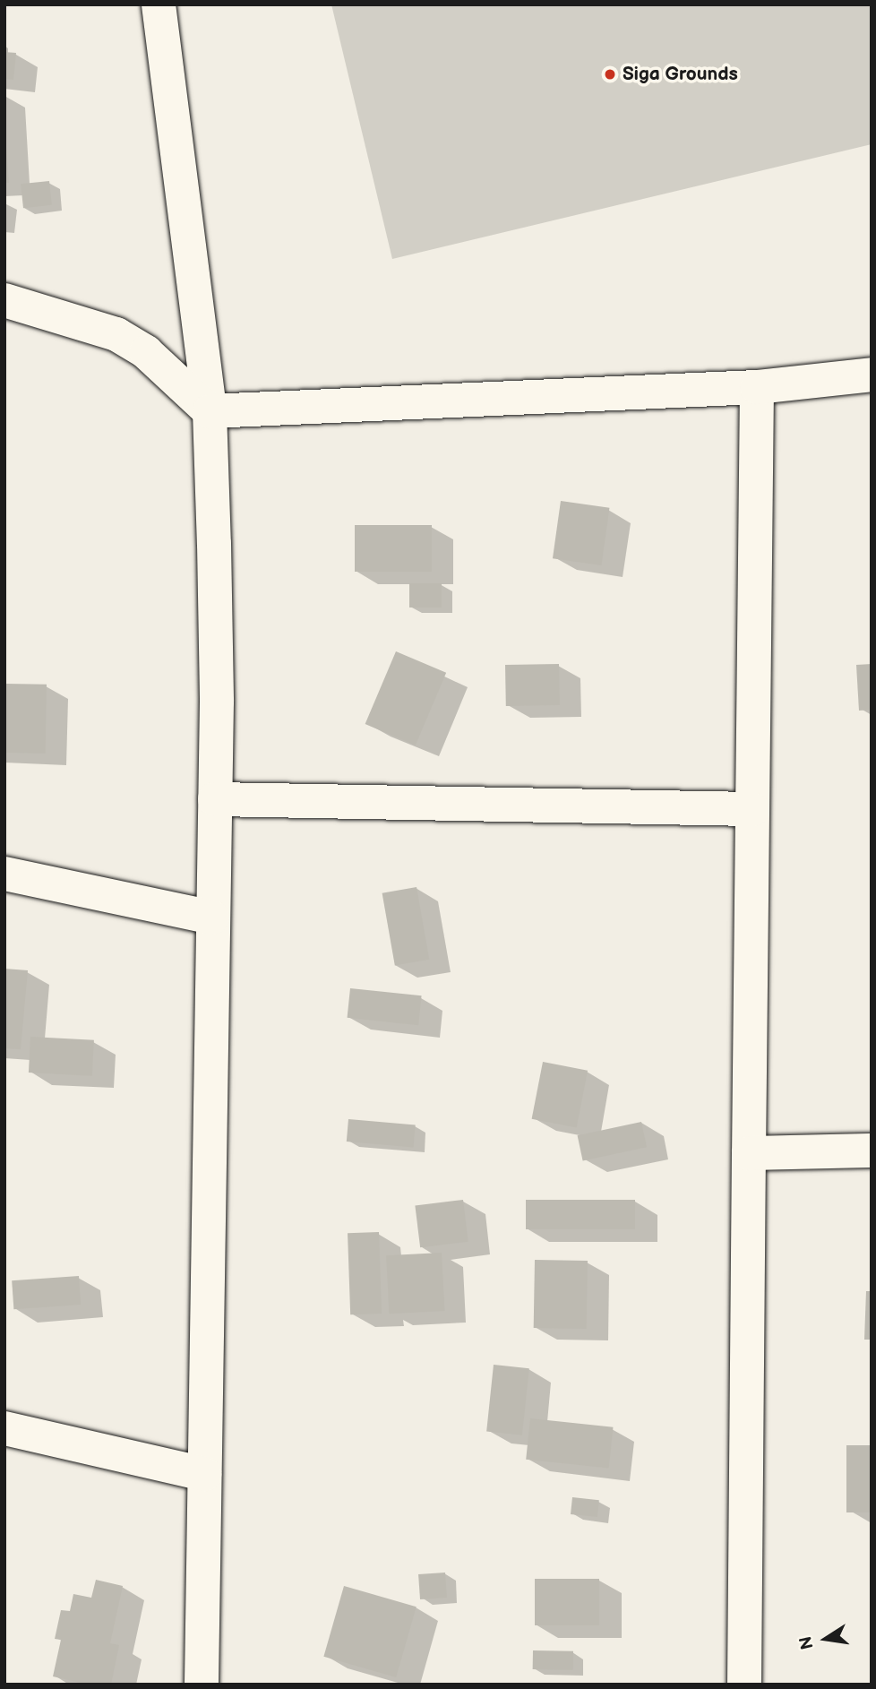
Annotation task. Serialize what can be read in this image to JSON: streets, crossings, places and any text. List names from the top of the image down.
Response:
{
  "places": ["Siga Grounds"],
  "north": "left"
}
